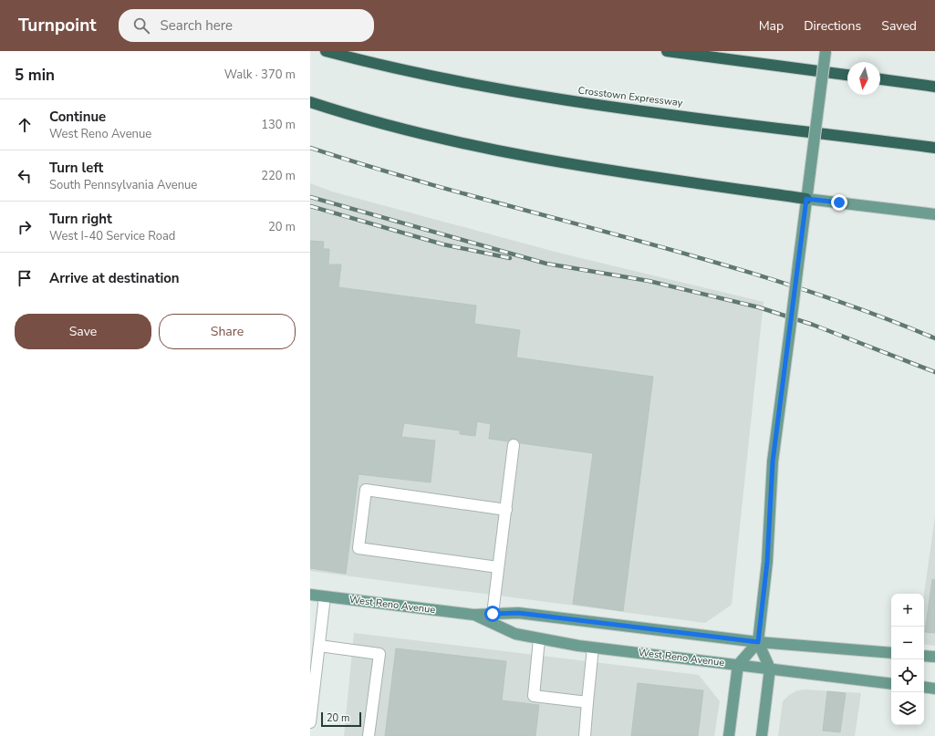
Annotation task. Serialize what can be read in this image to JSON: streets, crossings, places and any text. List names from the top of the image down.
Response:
{
  "streets": {
    "highway": ["Crosstown Expressway"],
    "main road": ["West Reno Avenue"]
  },
  "scale_bar": "20 m",
  "north": "bottom",
  "page": {
    "header": "Turnpoint",
    "search": "Search here",
    "nav": ["Map", "Directions", "Saved"],
    "heading": ["5 min", "Walk · 370 m"],
    "list": [
      ["Continue", "West Reno Avenue", "130 m"],
      ["Turn left", "South Pennsylvania Avenue", "220 m"],
      ["Turn right", "West I-40 Service Road", "20 m"],
      "Arrive at destination"
    ],
    "buttons": ["Save", "Share"],
    "map_buttons": ["+", "−"],
    "scale": "20 m"
  }
}
